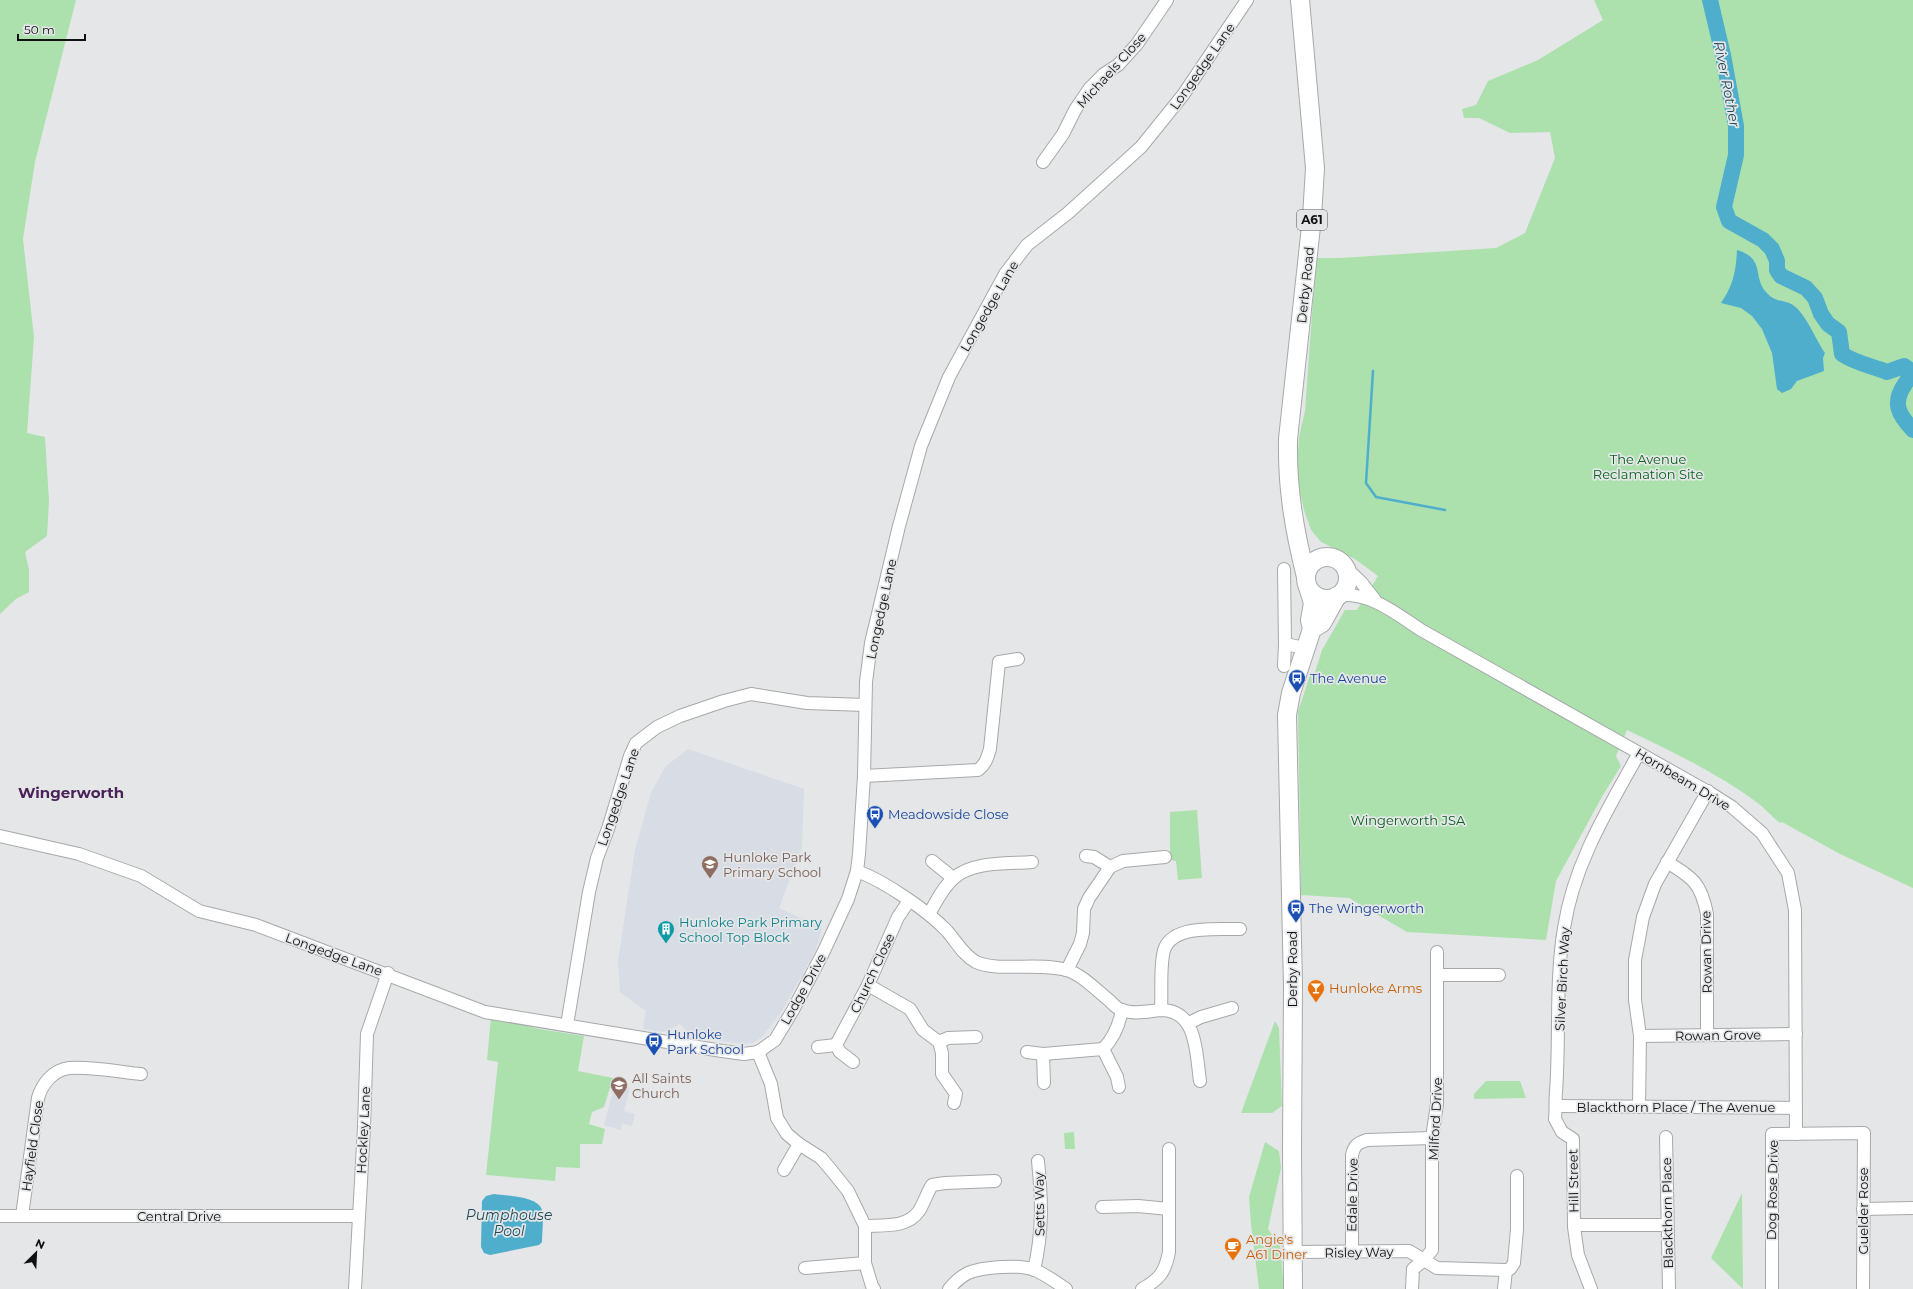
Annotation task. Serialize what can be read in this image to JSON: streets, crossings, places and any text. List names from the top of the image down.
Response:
{
  "streets": {
    "highway": ["A61", "Derby Road"],
    "street": [
      "Longedge Lane",
      "Michaels Close",
      "Hornbeam Drive",
      "Rowan Drive",
      "Church Close",
      "Silver Birch Way",
      "Lodge Drive",
      "Rowan Grove",
      "Blackthorn Place / The Avenue",
      "Milford Drive",
      "Hockley Lane",
      "Hayfield Close",
      "Hill Street",
      "Dog Rose Drive",
      "Edale Drive",
      "Setts Way",
      "Guelder Rose",
      "Blackthorn Place",
      "Central Drive",
      "Risley Way"
    ]
  },
  "crossings": [
    ["Longedge Lane", "Lodge Drive"],
    ["Longedge Lane", "Hockley Lane"],
    ["Derby Road", "Hornbeam Drive"],
    ["Derby Road", "Risley Way"],
    ["Hornbeam Drive", "Silver Birch Way"],
    ["Hornbeam Drive", "Rowan Grove"],
    ["Hornbeam Drive", "Blackthorn Place / The Avenue"],
    ["Hornbeam Drive", "Dog Rose Drive"],
    ["Rowan Drive", "Rowan Grove"],
    ["Silver Birch Way", "Hill Street"],
    ["Blackthorn Place / The Avenue", "Hill Street"],
    ["Milford Drive", "Edale Drive"],
    ["Milford Drive", "Risley Way"],
    ["Hockley Lane", "Central Drive"],
    ["Hayfield Close", "Central Drive"],
    ["Dog Rose Drive", "Guelder Rose"],
    ["Edale Drive", "Risley Way"]
  ],
  "districts": ["Wingerworth"],
  "water": ["River Rother", "Pumphouse Pool"],
  "parks": ["The Avenue Reclamation Site", "Wingerworth JSA"],
  "places": {
    "bus stop": [
      "The Avenue",
      "Meadowside Close",
      "The Wingerworth",
      "Hunloke Park School"
    ],
    "school or university": ["Hunloke Park Primary School", "All Saints Church"],
    "building": ["Hunloke Park Primary School Top Block"],
    "bar": ["Hunloke Arms"],
    "cafe": ["Angie's A61 Diner"]
  },
  "scale_bar": "50 m",
  "north": "top right"
}
